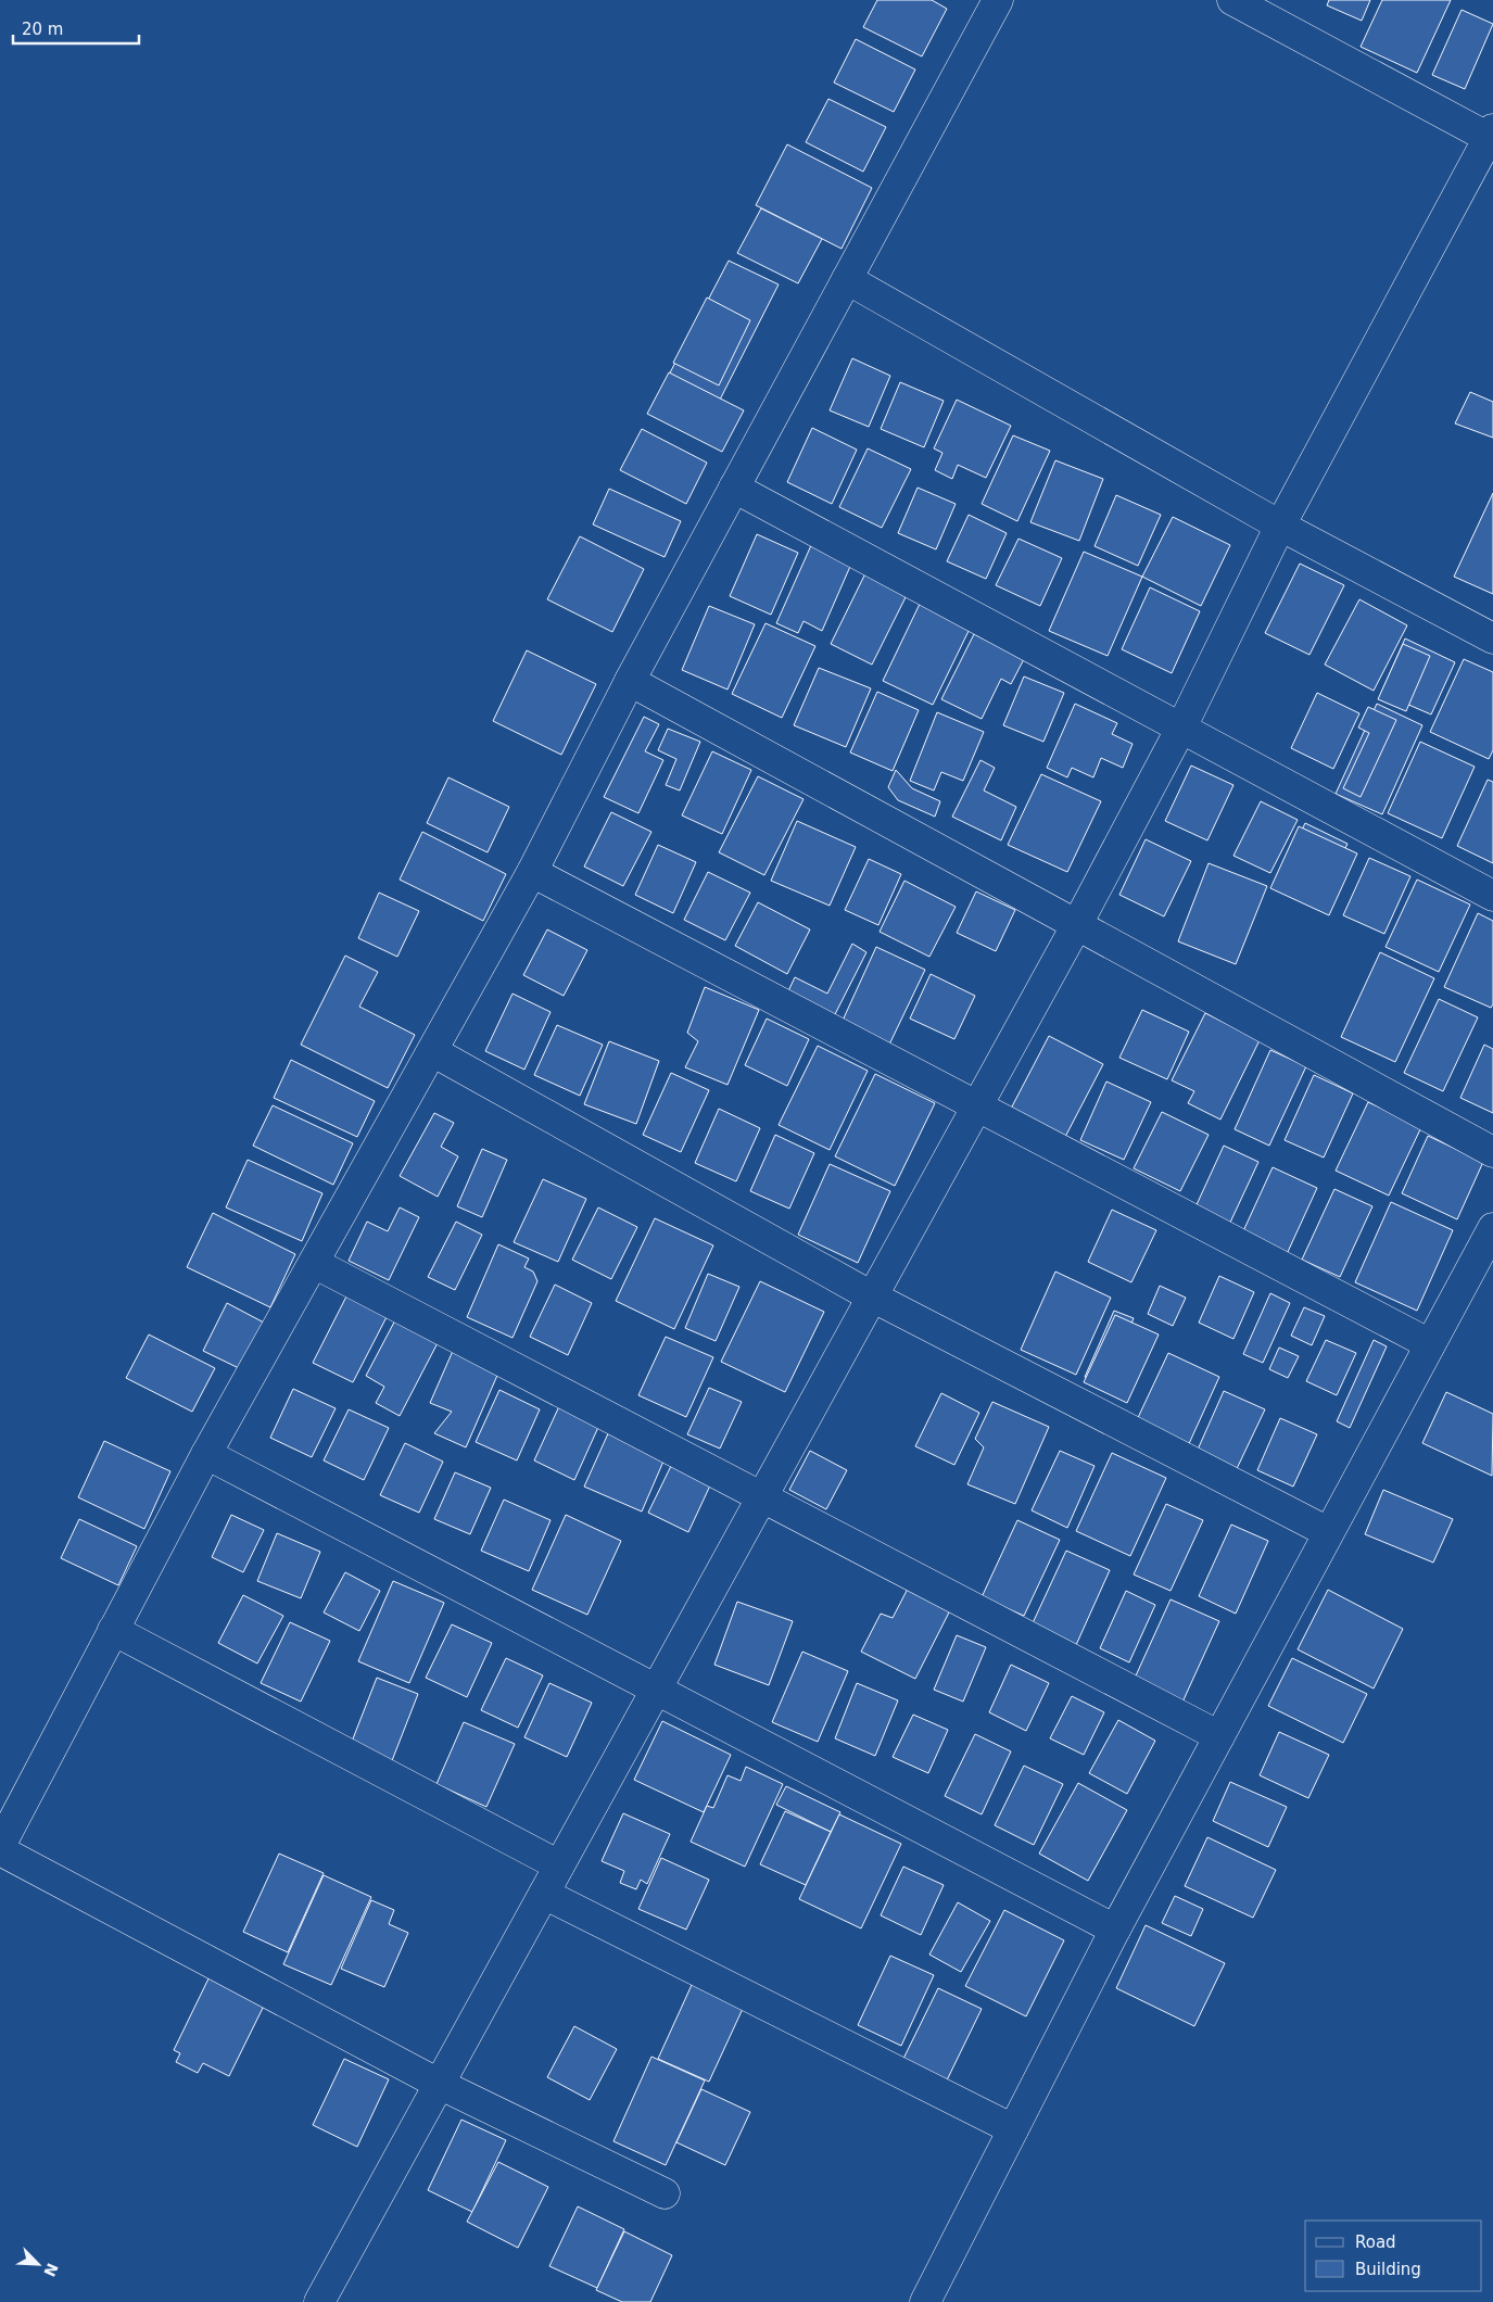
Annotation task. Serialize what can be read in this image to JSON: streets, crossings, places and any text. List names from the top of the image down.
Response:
{
  "legend": ["Road", "Building"],
  "scale_bar": "20 m",
  "north": "bottom right"
}
